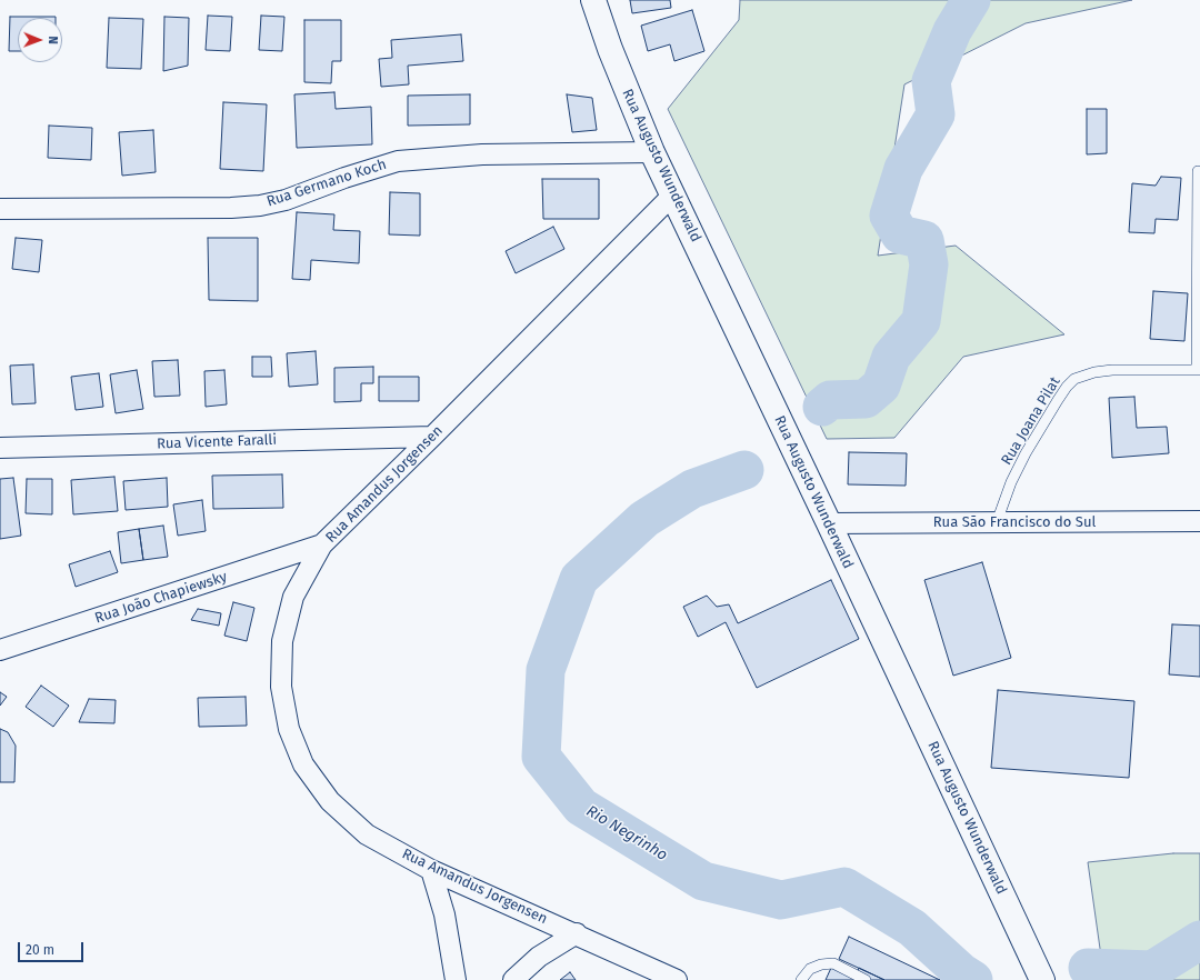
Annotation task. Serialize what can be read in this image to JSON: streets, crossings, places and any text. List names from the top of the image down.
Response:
{
  "streets": {
    "main road": ["Rua Augusto Wunderwald"],
    "street": [
      "Rua Germano Koch",
      "Rua Vicente Faralli",
      "Rua Amandus Jorgensen",
      "Rua São Francisco do Sul",
      "Rua João Chapiewsky"
    ],
    "lane": ["Rua Joana Pilat"]
  },
  "crossings": [
    ["Rua Augusto Wunderwald", "Rua Germano Koch"],
    ["Rua Augusto Wunderwald", "Rua Amandus Jorgensen"],
    ["Rua Augusto Wunderwald", "Rua São Francisco do Sul"],
    ["Rua Joana Pilat", "Rua São Francisco do Sul"],
    ["Rua Vicente Faralli", "Rua Amandus Jorgensen"],
    ["Rua Amandus Jorgensen", "Rua João Chapiewsky"]
  ],
  "water": ["Rio Negrinho"],
  "scale_bar": "20 m",
  "north": "right"
}
